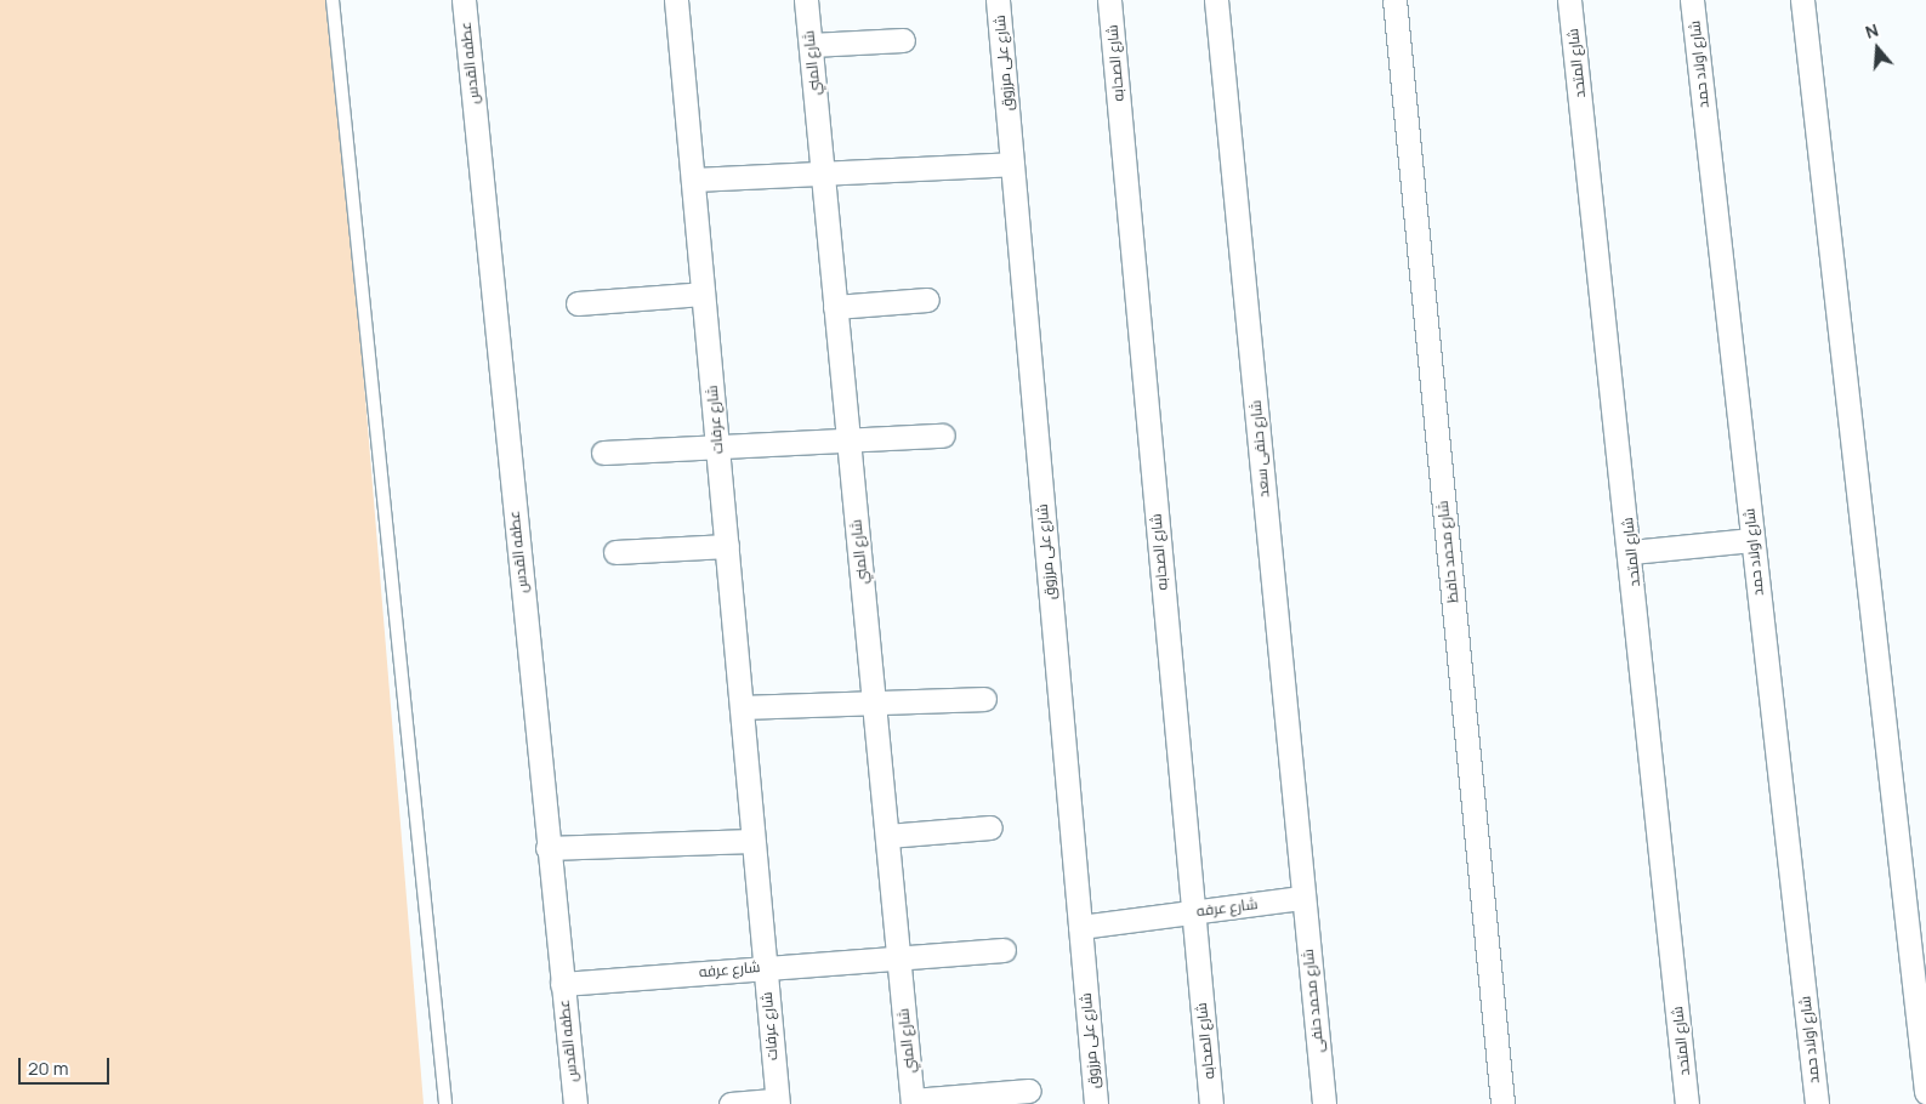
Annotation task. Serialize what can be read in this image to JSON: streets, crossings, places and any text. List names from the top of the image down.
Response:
{
  "streets": {
    "street": [
      "عطفه القدس",
      "شارع المني",
      "شارع على مرزوق",
      "شارع الصحابه",
      "شارع المتحد",
      "شارع اولاد حمد",
      "شارع عرفات",
      "شارع حنفى سعد",
      "شارع محمد حافظ",
      "شارع عرفه",
      "شارع محمد حنفى"
    ]
  },
  "crossings": [
    ["عطفه القدس", "شارع عرفه"],
    ["شارع المني", "شارع عرفه"],
    ["شارع على مرزوق", "شارع عرفه"],
    ["شارع الصحابه", "شارع عرفه"],
    ["شارع عرفات", "شارع عرفه"],
    ["شارع حنفى سعد", "شارع عرفه"],
    ["شارع حنفى سعد", "شارع محمد حنفى"],
    ["شارع عرفه", "شارع محمد حنفى"]
  ],
  "scale_bar": "20 m",
  "north": "top"
}
